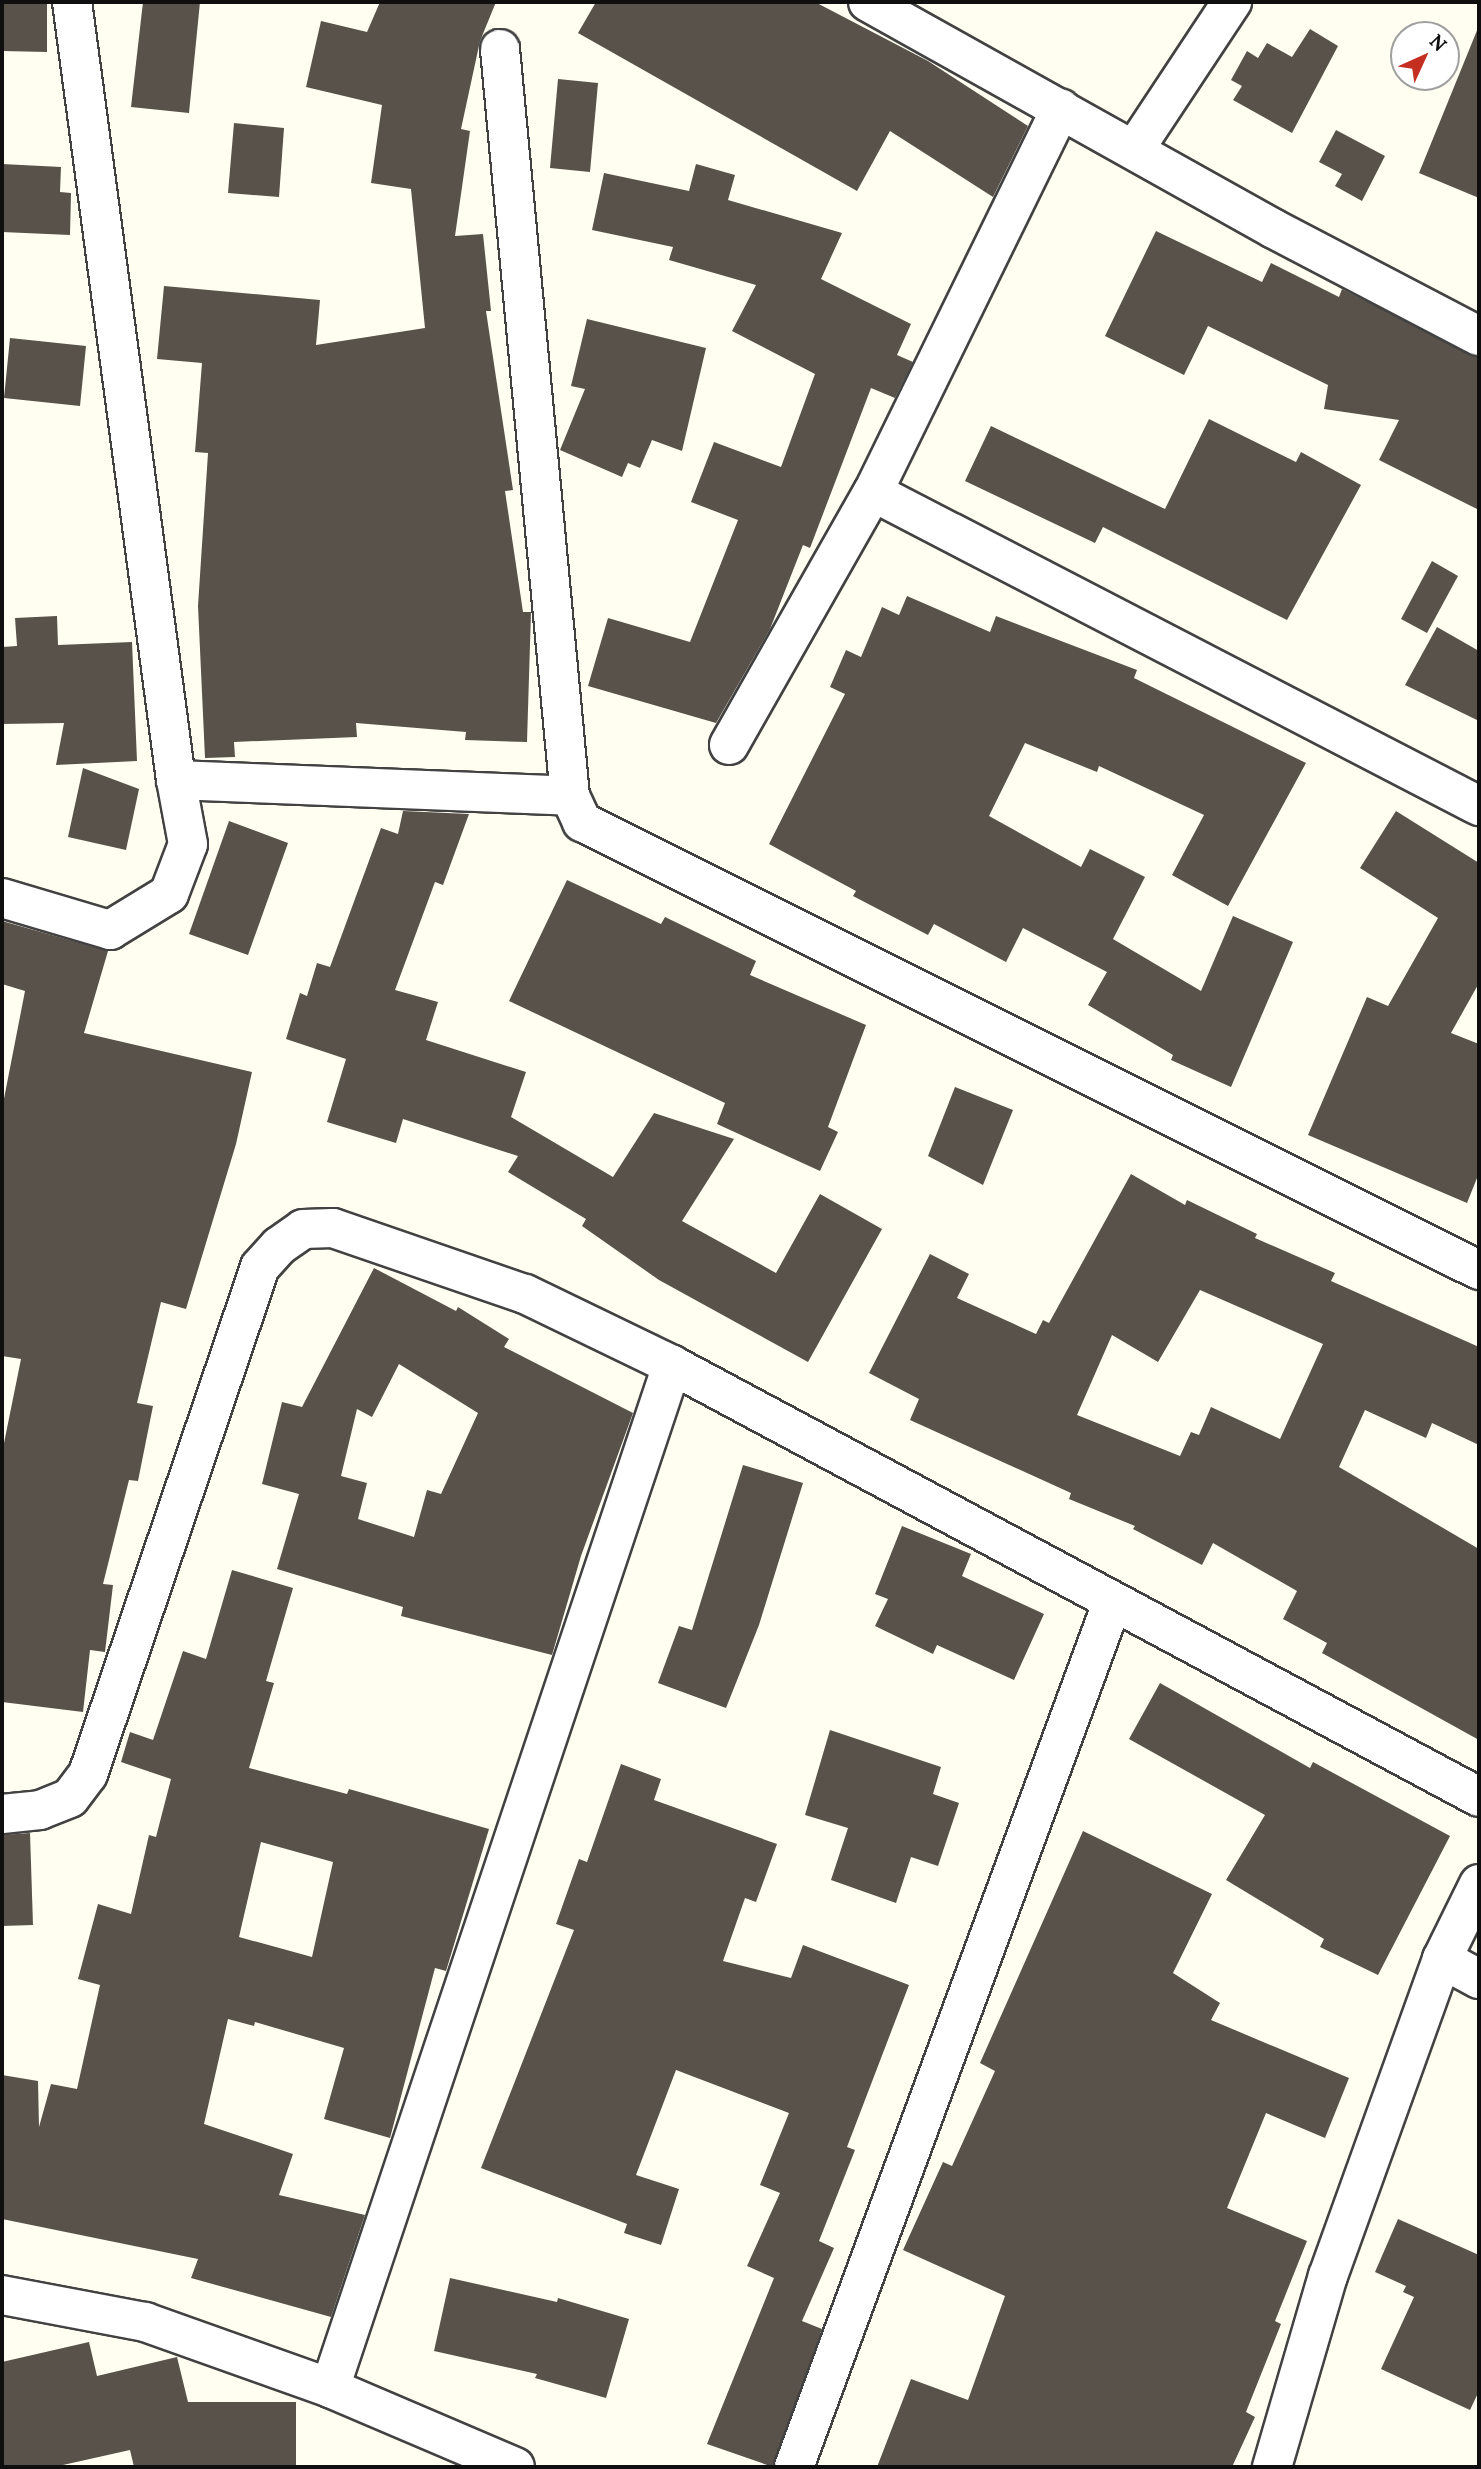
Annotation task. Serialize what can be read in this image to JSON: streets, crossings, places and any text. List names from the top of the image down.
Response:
{
  "north": "top right"
}
